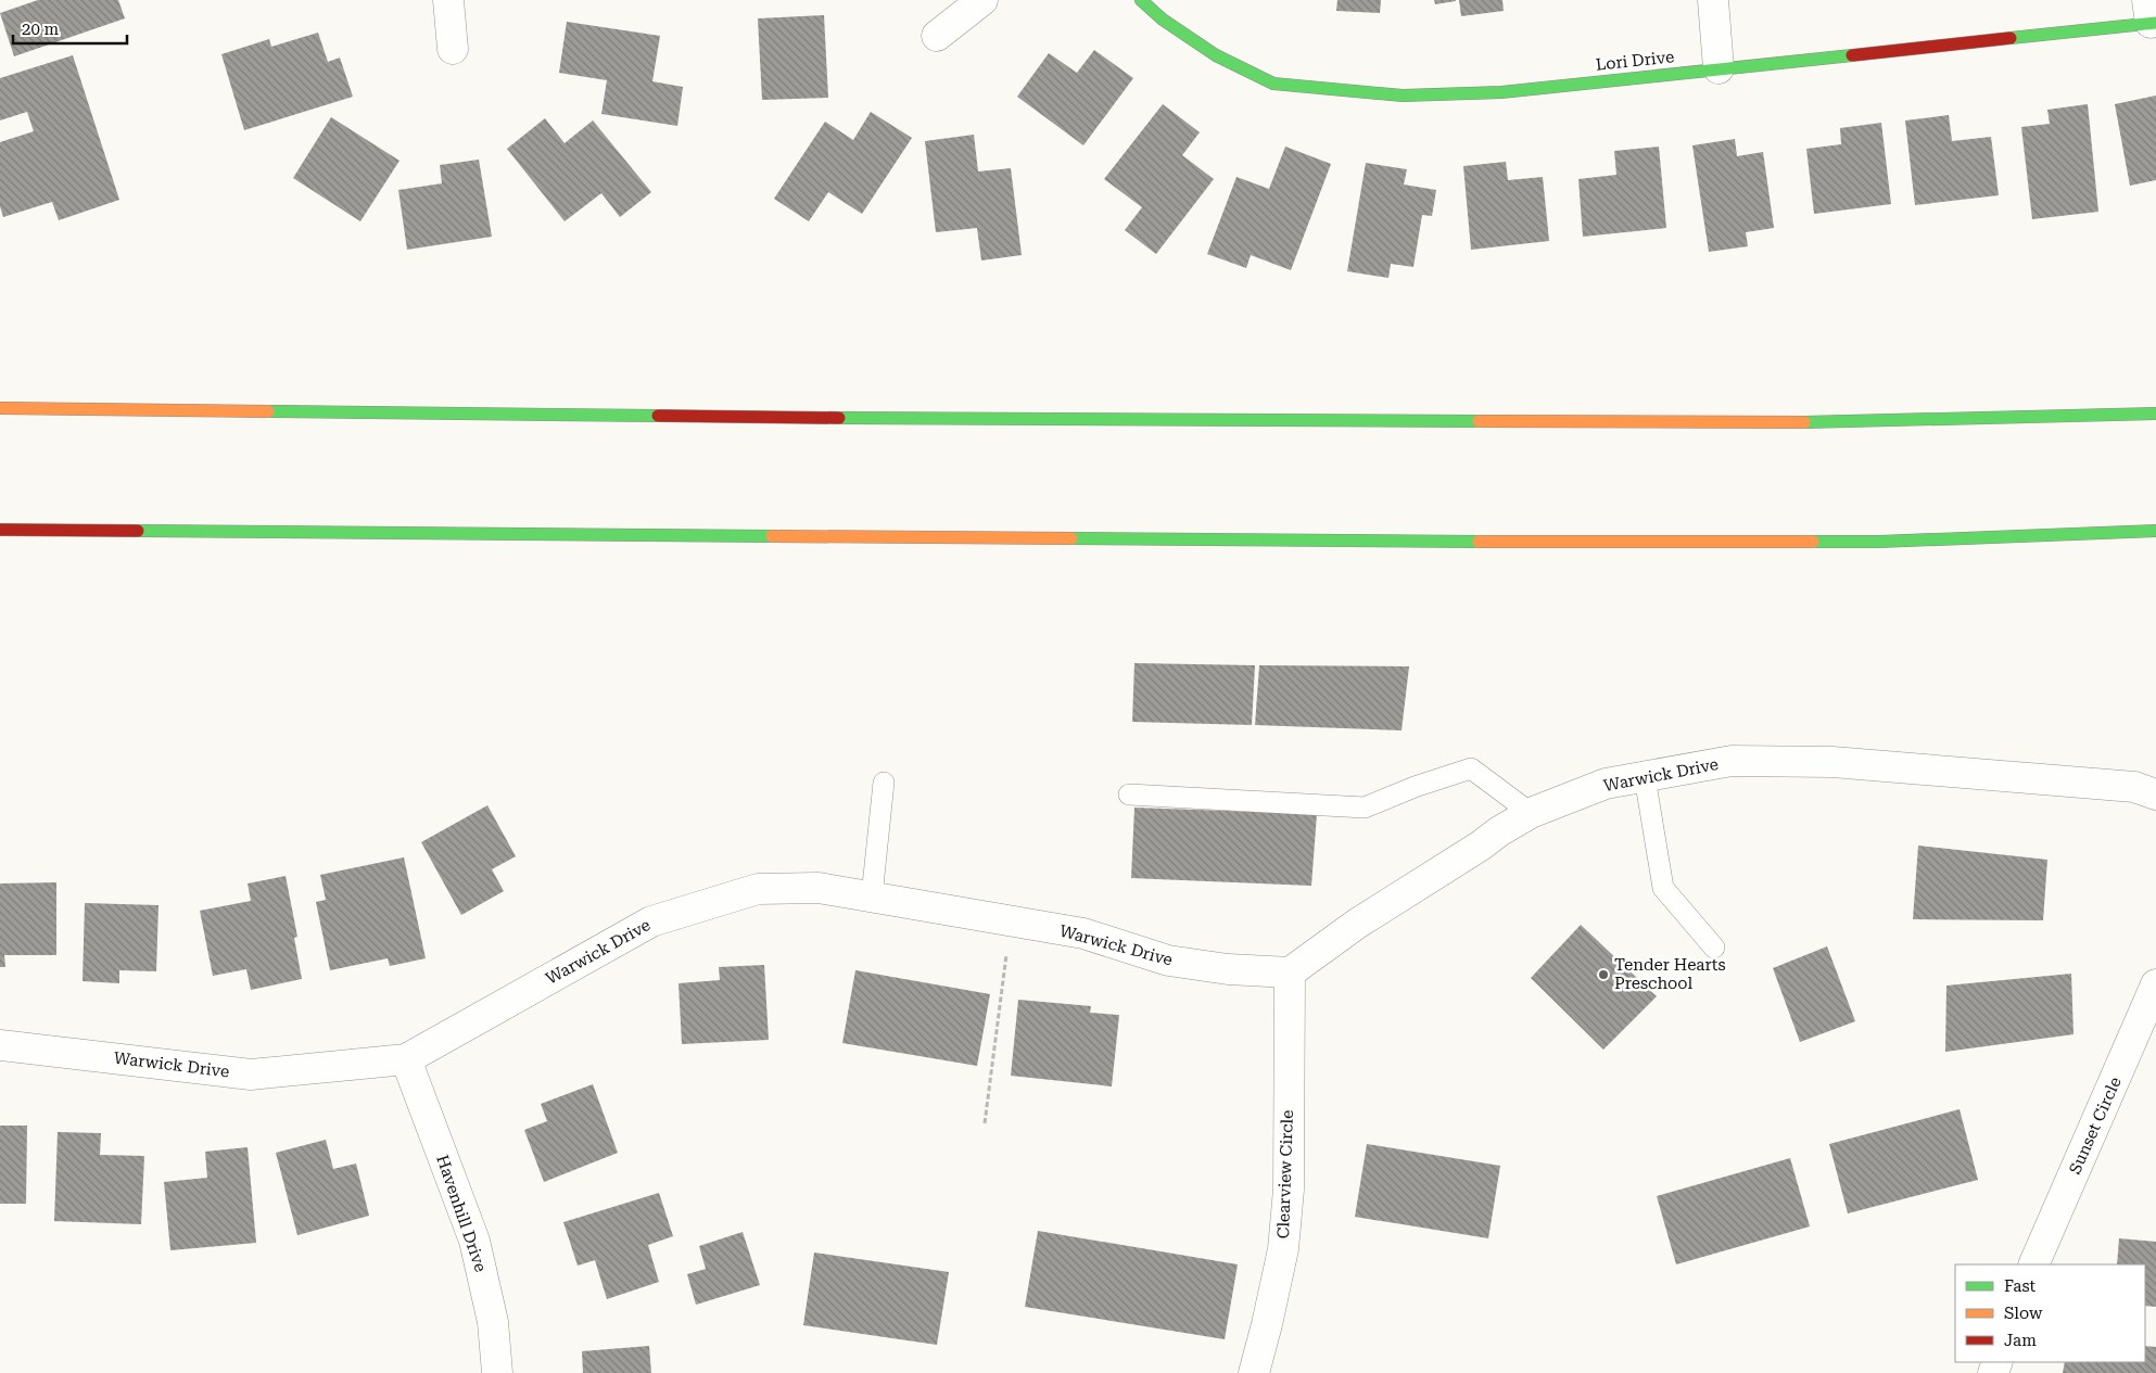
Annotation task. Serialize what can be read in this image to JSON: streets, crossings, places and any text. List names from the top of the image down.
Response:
{
  "streets": {
    "main road": ["Lori Drive"],
    "street": [
      "Warwick Drive",
      "Sunset Circle",
      "Clearview Circle",
      "Havenhill Drive"
    ]
  },
  "crossings": [
    ["Warwick Drive", "Clearview Circle"],
    ["Warwick Drive", "Havenhill Drive"]
  ],
  "places": ["Tender Hearts Preschool"],
  "legend": ["Fast", "Slow", "Jam"],
  "scale_bar": "20 m"
}
